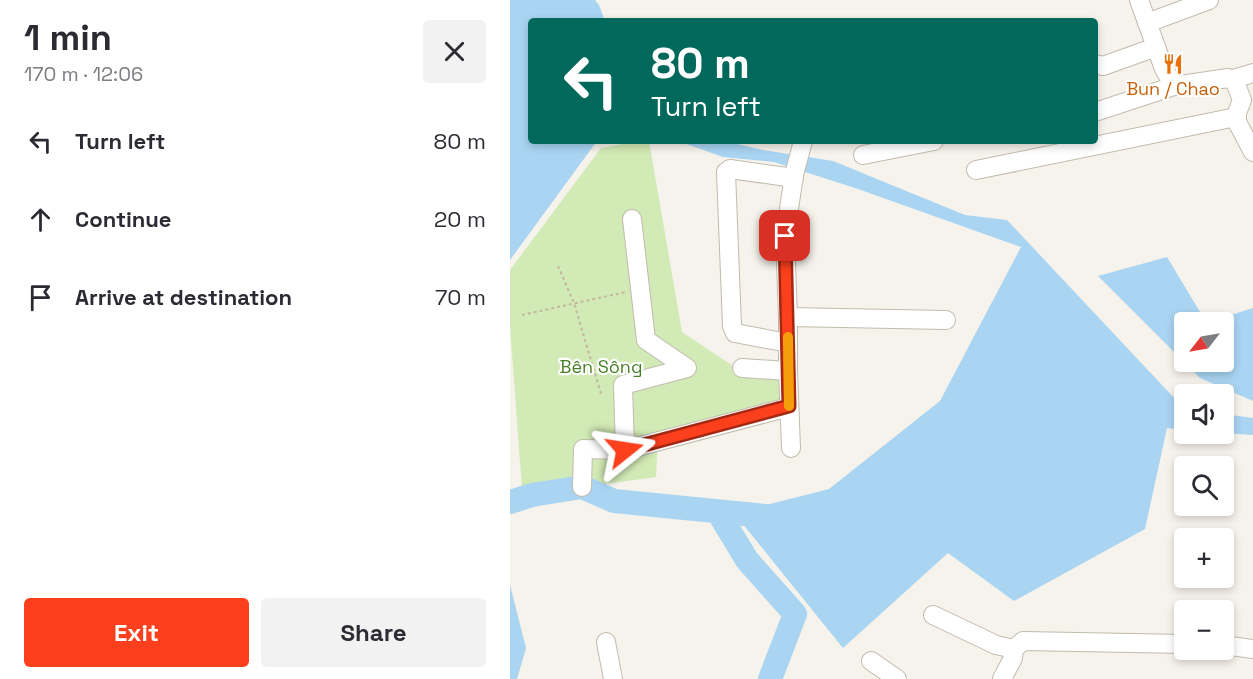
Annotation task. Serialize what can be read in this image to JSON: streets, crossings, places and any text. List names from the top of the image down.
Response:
{
  "parks": ["Bên Sông"],
  "places": {
    "restaurant": ["Bun / Chao"]
  },
  "north": "bottom left",
  "page": {
    "heading": ["1 min", "170 m · 12:06"],
    "turn": ["80 m", "Turn left"],
    "list": [
      {
        "name": "Turn left",
        "value": "80 m"
      },
      {
        "name": "Continue",
        "value": "20 m"
      },
      {
        "name": "Arrive at destination",
        "value": "70 m"
      }
    ],
    "map_buttons": ["+", "−"],
    "buttons": ["Exit", "Share"]
  }
}
